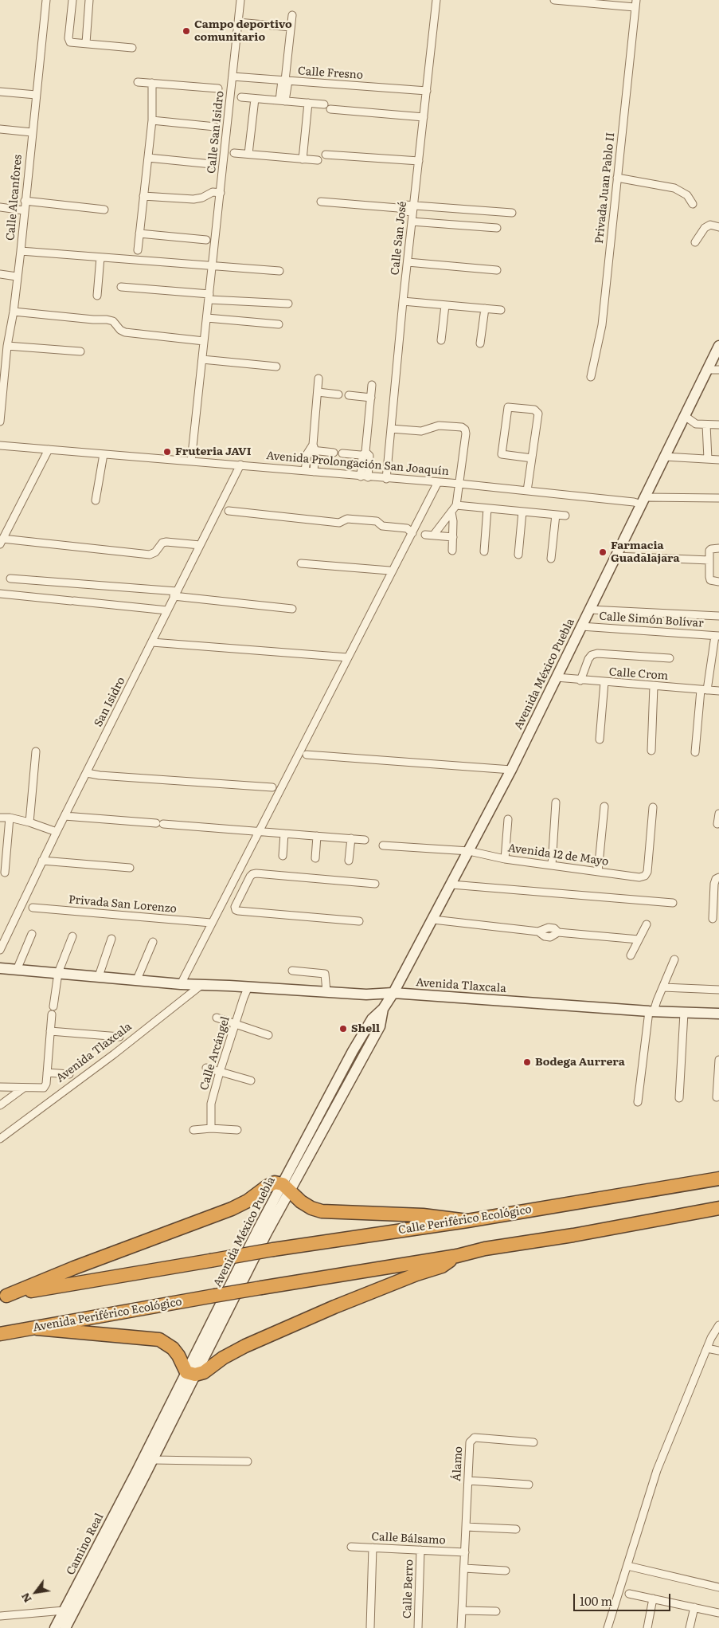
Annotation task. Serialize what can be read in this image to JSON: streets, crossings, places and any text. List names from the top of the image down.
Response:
{
  "streets": {
    "highway": ["Calle Periférico Ecológico", "Avenida Periférico Ecológico"],
    "street": [
      "Calle Fresno",
      "Calle San Isidro",
      "Privada Juan Pablo II",
      "Calle Alcanfores",
      "Calle San José",
      "Avenida Prolongación San Joaquín",
      "Calle Simón Bolívar",
      "Avenida México Puebla",
      "Calle Crom",
      "San Isidro",
      "Avenida 12 de Mayo",
      "Privada San Lorenzo",
      "Avenida Tlaxcala",
      "Calle Arcángel",
      "Álamo",
      "Calle Bálsamo",
      "Camino Real",
      "Calle Berro"
    ]
  },
  "crossings": [
    ["Calle Fresno", "Calle San Isidro"],
    ["Calle Fresno", "Calle San José"],
    ["Calle San Isidro", "Avenida Prolongación San Joaquín"],
    ["Calle San José", "Avenida Prolongación San Joaquín"],
    ["Avenida Prolongación San Joaquín", "Avenida México Puebla"],
    ["Avenida Prolongación San Joaquín", "San Isidro"],
    ["Calle Simón Bolívar", "Avenida México Puebla"],
    ["Avenida México Puebla", "Calle Crom"],
    ["Avenida México Puebla", "Avenida 12 de Mayo"],
    ["Avenida México Puebla", "Avenida Tlaxcala"],
    ["Avenida México Puebla", "Camino Real"],
    ["Avenida Tlaxcala", "Calle Arcángel"],
    ["Álamo", "Calle Bálsamo"],
    ["Calle Bálsamo", "Calle Berro"]
  ],
  "places": [
    "Campo deportivo comunitario",
    "Fruteria JAVI",
    "Farmacia Guadalajara",
    "Shell",
    "Bodega Aurrera"
  ],
  "scale_bar": "100 m",
  "north": "bottom left"
}
